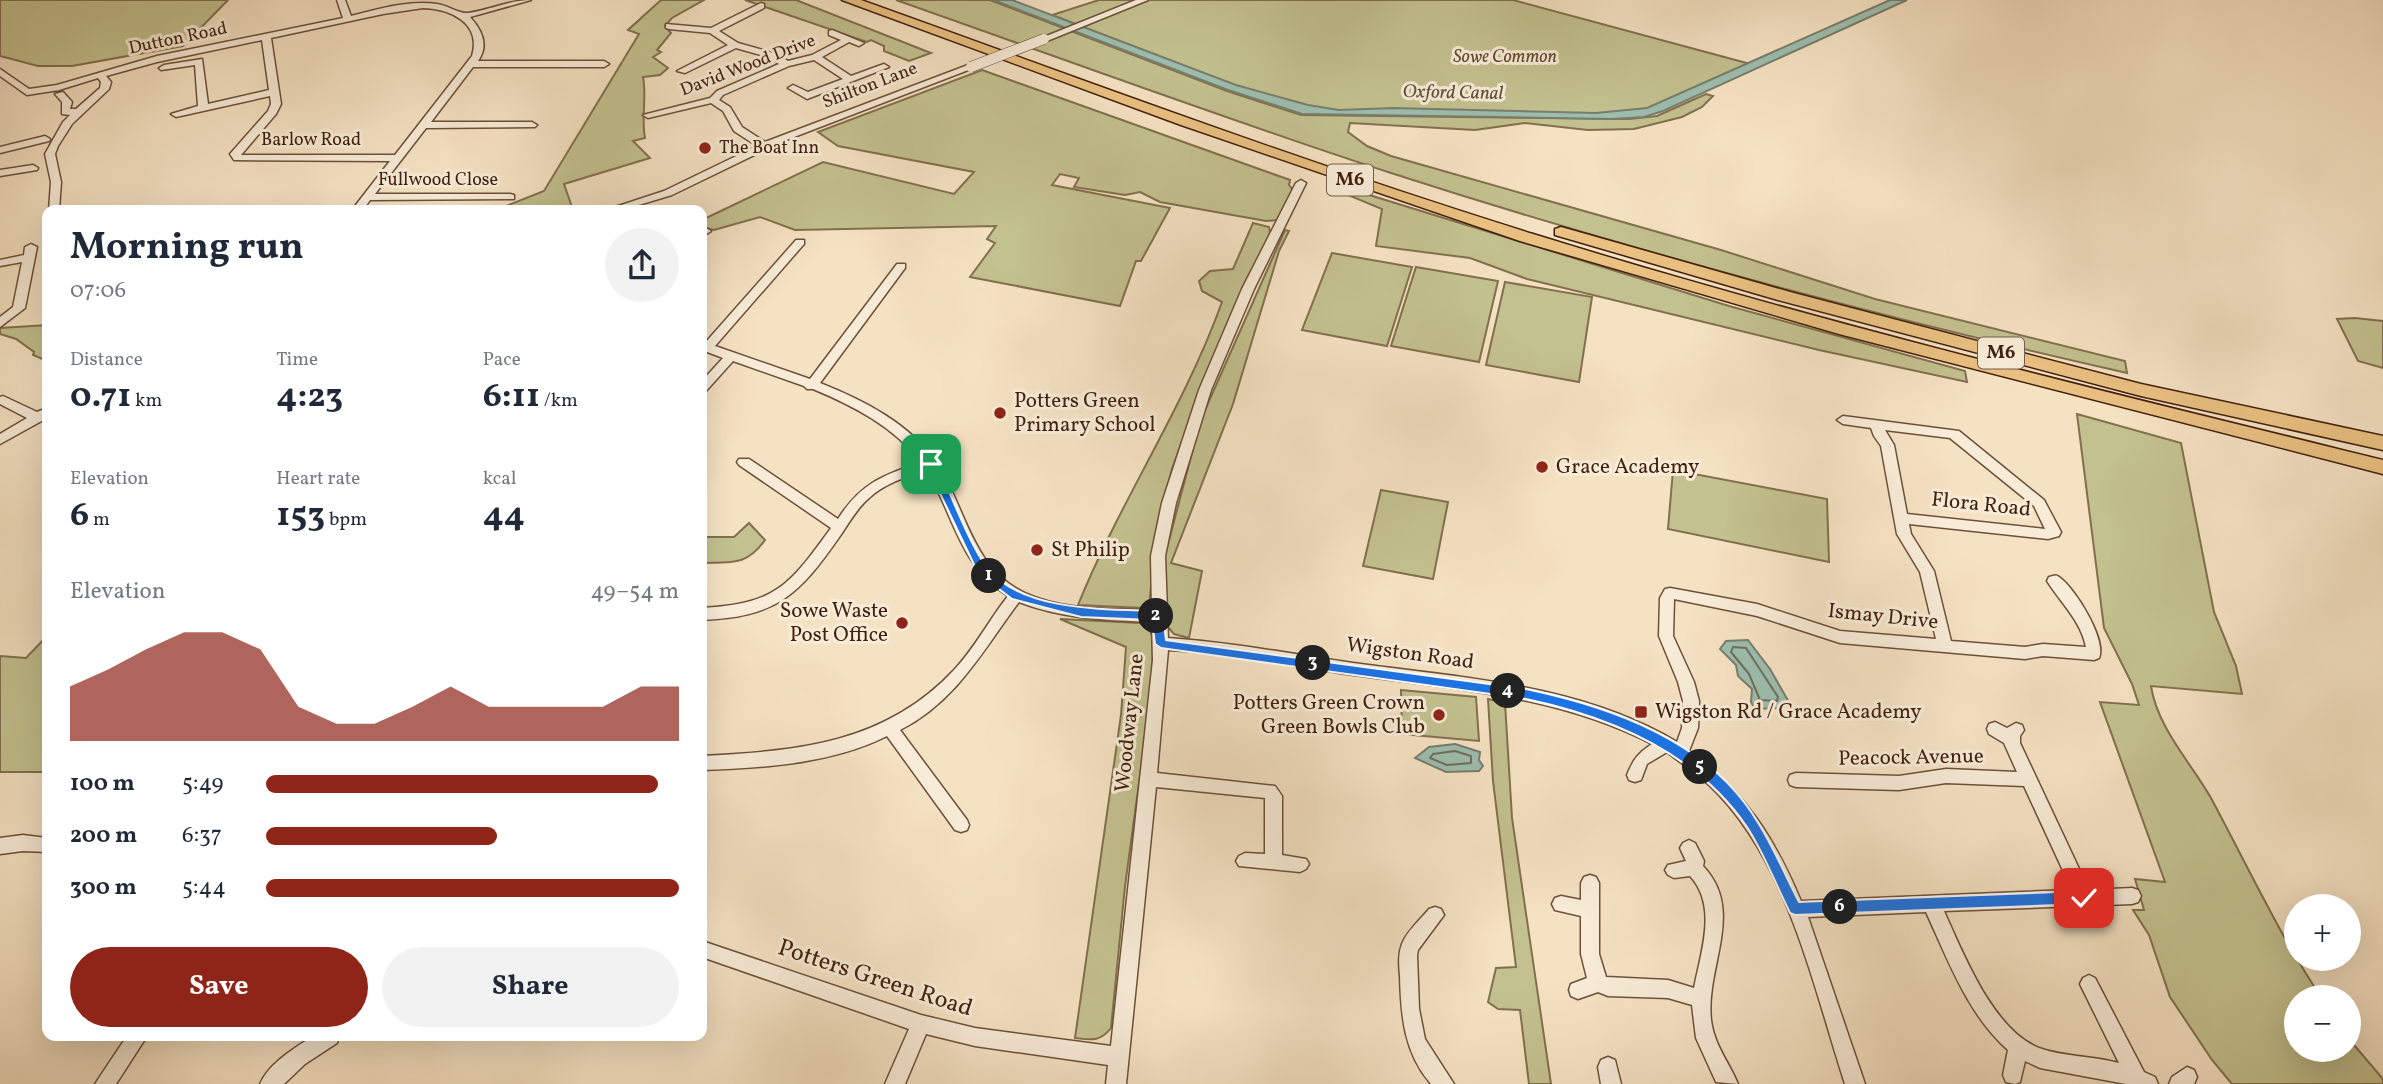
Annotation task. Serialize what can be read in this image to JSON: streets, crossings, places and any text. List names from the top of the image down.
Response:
{
  "streets": {
    "highway": ["M6"],
    "street": [
      "Dutton Road",
      "David Wood Drive",
      "Shilton Lane",
      "Barlow Road",
      "Fullwood Close",
      "Flora Road",
      "Ismay Drive",
      "Wigston Road",
      "Woodway Lane",
      "Peacock Avenue",
      "Potters Green Road"
    ]
  },
  "crossings": [
    ["Ismay Drive", "Wigston Road"],
    ["Wigston Road", "Woodway Lane"],
    ["Woodway Lane", "Potters Green Road"]
  ],
  "water": ["Oxford Canal"],
  "parks": ["Sowe Common"],
  "places": {
    "other": [
      "The Boat Inn",
      "Potters Green Primary School",
      "Grace Academy",
      "St Philip",
      "Sowe Waste Post Office",
      "Potters Green Crown Green Bowls Club"
    ],
    "transit": ["Wigston Rd / Grace Academy"]
  },
  "page": {
    "heading": ["Morning run", "07:06"],
    "stats": [
      ["Distance", "0.71 km"],
      ["Time", "4:23"],
      ["Pace", "6:11 /km"],
      ["Elevation", "6 m"],
      ["Heart rate", "153 bpm"],
      ["kcal", "44"]
    ],
    "pins": [
      "1",
      "2",
      "3",
      "4",
      "5",
      "6"
    ],
    "chart": ["Elevation", "49–54 m"],
    "list": [
      {
        "name": "100 m",
        "note": "5:49"
      },
      {
        "name": "200 m",
        "note": "6:37"
      },
      {
        "name": "300 m",
        "note": "5:44"
      }
    ],
    "map_buttons": ["+", "−"],
    "buttons": ["Save", "Share"]
  }
}
